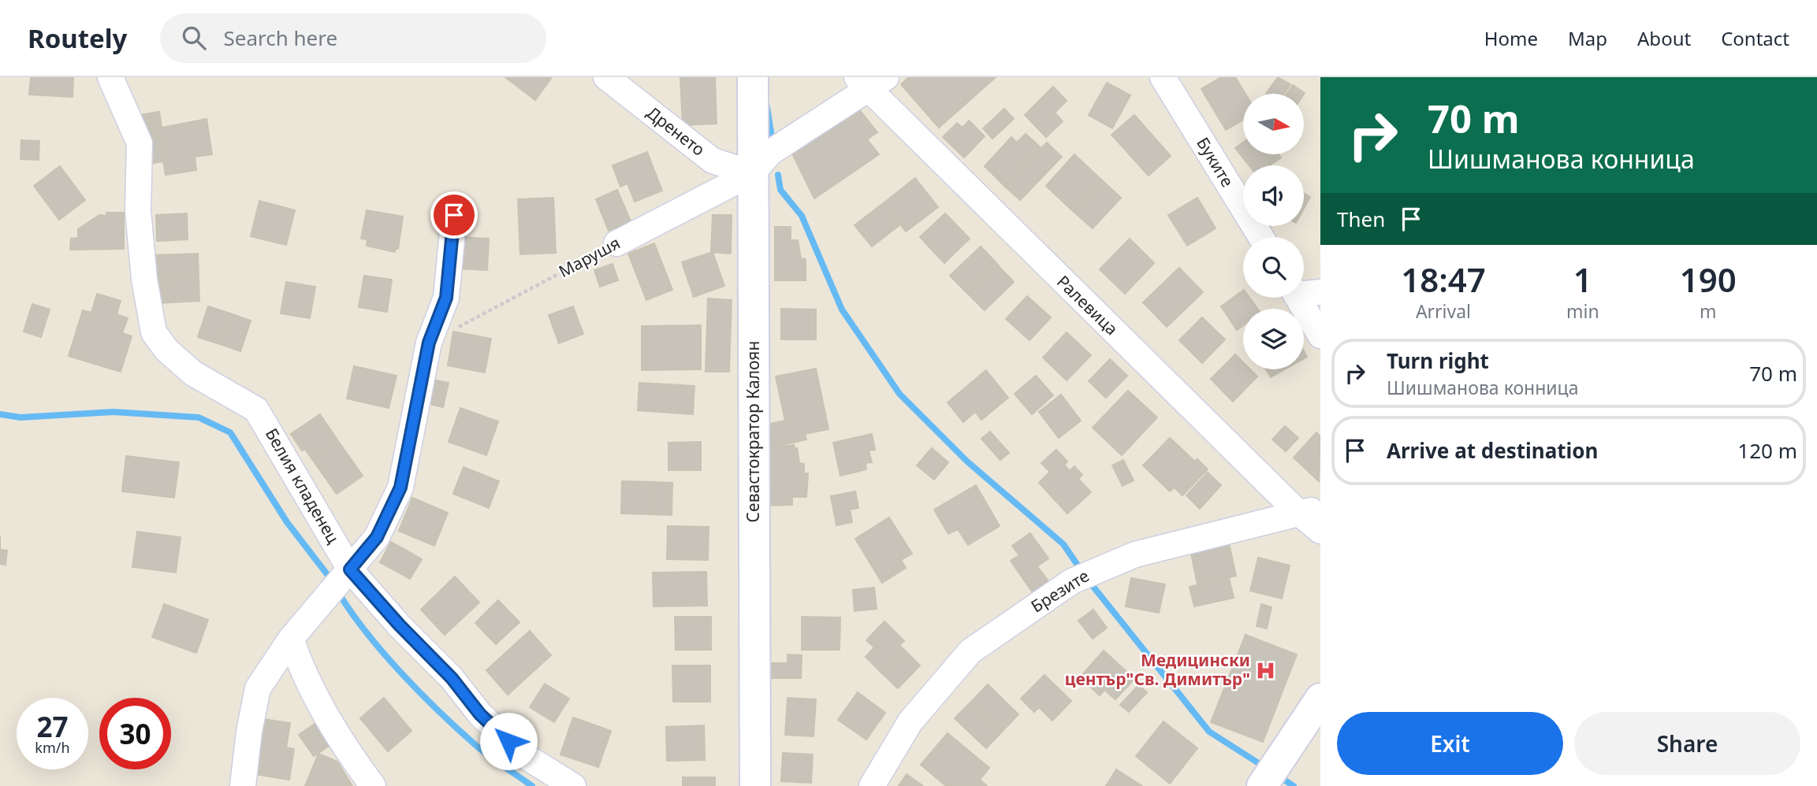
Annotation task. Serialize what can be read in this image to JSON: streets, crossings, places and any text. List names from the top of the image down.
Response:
{
  "streets": {
    "main road": ["Севастократор Калоян"],
    "street": [
      "Дренето",
      "Буките",
      "Марушя",
      "Ралевица",
      "Белия кладенец",
      "Брезите"
    ]
  },
  "crossings": [
    ["Дренето", "Марушя"],
    ["Дренето", "Севастократор Калоян"],
    ["Марушя", "Севастократор Калоян"],
    ["Ралевица", "Брезите"]
  ],
  "places": {
    "hospital": ["Медицински център\"Св. Димитър\""]
  },
  "north": "right",
  "page": {
    "header": "Routely",
    "search": "Search here",
    "nav": [
      "Home",
      "Map",
      "About",
      "Contact"
    ],
    "turn": ["70 m", "Шишманова конница"],
    "then": "Then",
    "eta": [
      "18:47",
      "Arrival",
      "1",
      "min",
      "190",
      "m"
    ],
    "list": [
      {
        "name": "Turn right",
        "note": "Шишманова конница",
        "value": "70 m"
      },
      {
        "name": "Arrive at destination",
        "value": "120 m"
      }
    ],
    "speed": "27 km/h",
    "limit": "30",
    "buttons": ["Exit", "Share"]
  }
}
